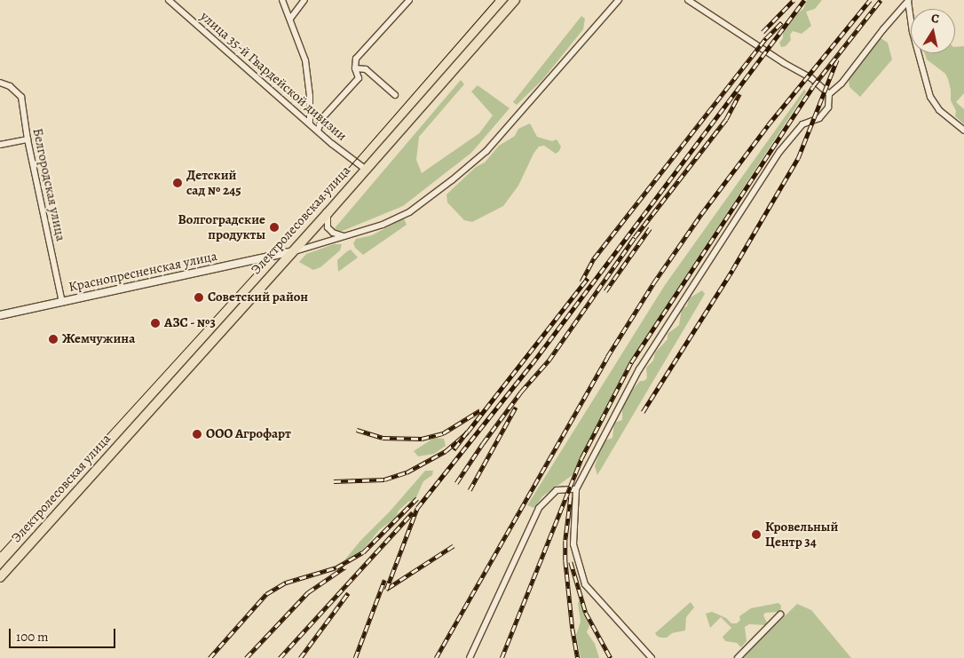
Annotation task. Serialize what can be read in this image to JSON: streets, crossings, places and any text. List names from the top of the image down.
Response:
{
  "streets": {
    "main road": ["Электролесовская улица"],
    "street": ["улица 35-й Гвардейской дивизии", "Белгородская улица", "Краснопресненская улица"]
  },
  "crossings": [
    ["улица 35-й Гвардейской дивизии", "Электролесовская улица"],
    ["Белгородская улица", "Краснопресненская улица"],
    ["Электролесовская улица", "Краснопресненская улица"]
  ],
  "places": [
    "Детский сад № 245",
    "Волгоградские продукты",
    "Советский район",
    "АЗС - №3",
    "Жемчужина",
    "ООО Агрофарт",
    "Кровельный Центр 34"
  ],
  "scale_bar": "100 m",
  "north": "top"
}
